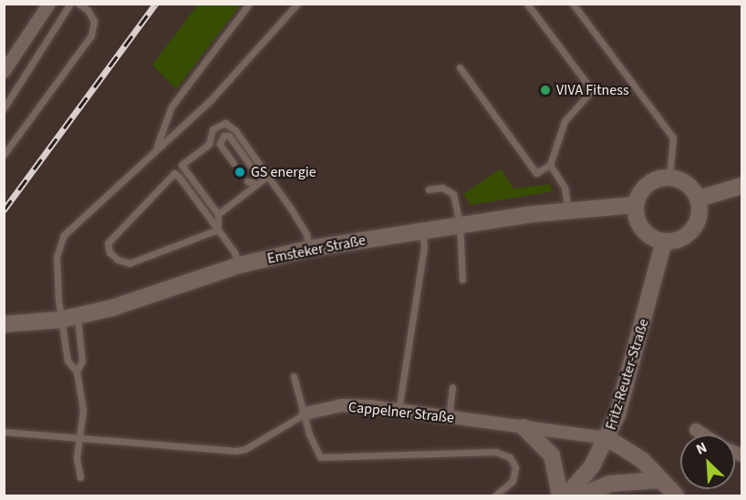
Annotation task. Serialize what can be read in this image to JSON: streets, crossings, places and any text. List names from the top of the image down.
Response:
{
  "streets": {
    "street": ["Emsteker Straße", "Fritz-Reuter-Straße", "Cappelner Straße"]
  },
  "crossings": [
    ["Emsteker Straße", "Fritz-Reuter-Straße"],
    ["Fritz-Reuter-Straße", "Cappelner Straße"]
  ],
  "places": ["VIVA Fitness", "GS energie"],
  "north": "top left"
}
